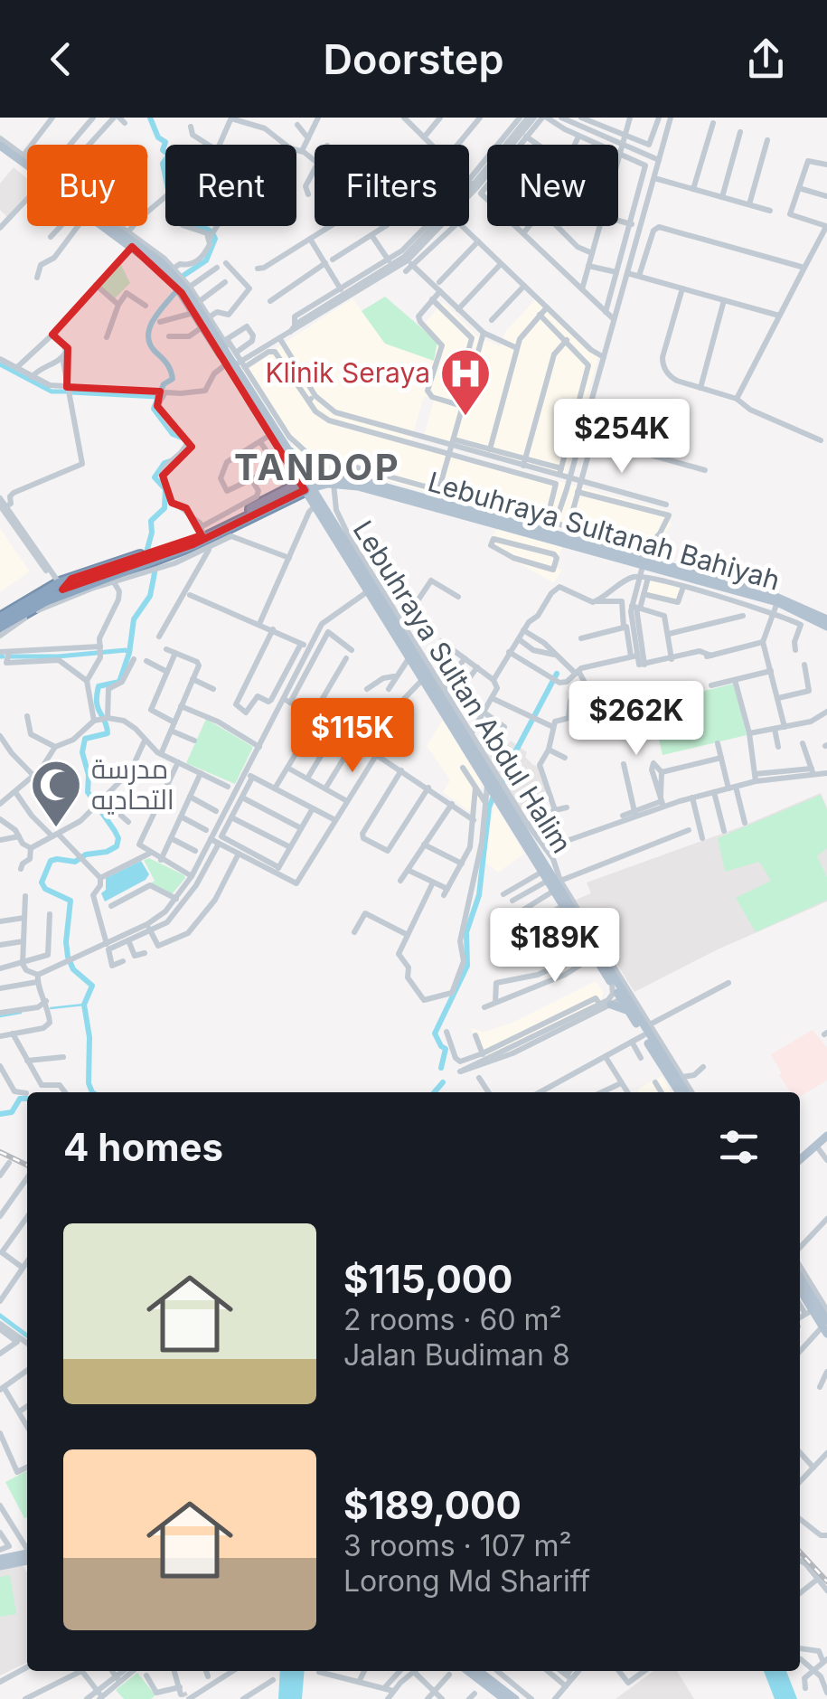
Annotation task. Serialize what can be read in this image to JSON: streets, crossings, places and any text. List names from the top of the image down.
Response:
{
  "streets": {
    "main road": ["Lebuhraya Sultanah Bahiyah", "Lebuhraya Sultan Abdul Halim"]
  },
  "crossings": [
    ["Lebuhraya Sultanah Bahiyah", "Lebuhraya Sultan Abdul Halim"]
  ],
  "districts": ["TANDOP"],
  "places": {
    "hospital": ["Klinik Seraya"],
    "mosque": ["مدرسة التحاديه"]
  },
  "page": {
    "header": "Doorstep",
    "chip": [
      "Buy",
      "Rent",
      "Filters",
      "New"
    ],
    "price": [
      "$254K",
      "$262K",
      "$115K",
      "$189K"
    ],
    "heading": "4 homes",
    "list": [
      {
        "name": "$115,000",
        "note": "2 rooms · 60 m² · Jalan Budiman 8"
      },
      {
        "name": "$189,000",
        "note": "3 rooms · 107 m² · Lorong Md Shariff"
      }
    ]
  }
}
